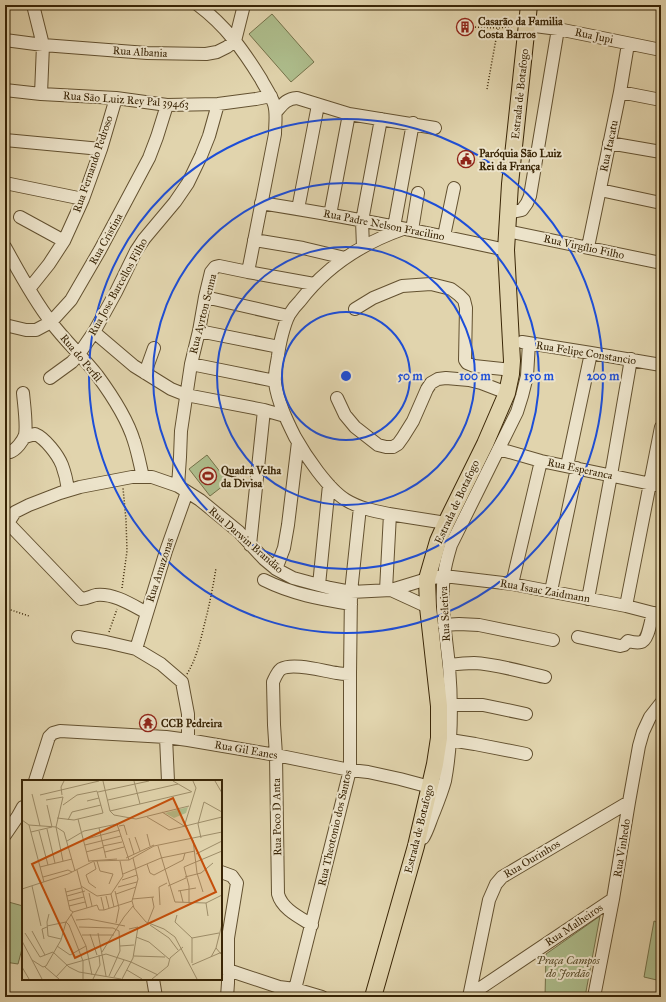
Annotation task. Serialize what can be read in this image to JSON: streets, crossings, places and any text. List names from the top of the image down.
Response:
{
  "streets": {
    "main road": ["Estrada de Botafogo"],
    "street": [
      "Rua Jupi",
      "Rua Albania",
      "Rua Sāo Luiz Rey Pal 39463",
      "Rua Itacatu",
      "Rua Fernando Pedroso",
      "Rua Padre Nelson Fracilino",
      "Rua Cristina",
      "Rua Virgílio Filho",
      "Rua Jose Barcellos Filho",
      "Rua Ayrton Senna",
      "Rua Felipe Constancio",
      "Rua do Perfil",
      "Rua Esperanca",
      "Rua Darwin Brandão",
      "Rua Amazonas",
      "Rua Isaac Zaidmann",
      "Rua Seletiva",
      "Rua Gil Eanes",
      "Rua Poco D Anta",
      "Rua Theotonio dos Santos",
      "Rua Vinhedo",
      "Rua Ourinhos",
      "Rua Malheiros"
    ]
  },
  "crossings": [
    ["Rua Jupi", "Estrada de Botafogo"],
    ["Rua Jupi", "Rua Itacatu"],
    ["Estrada de Botafogo", "Rua Padre Nelson Fracilino"],
    ["Estrada de Botafogo", "Rua Virgílio Filho"],
    ["Estrada de Botafogo", "Rua Felipe Constancio"],
    ["Estrada de Botafogo", "Rua Darwin Brandão"],
    ["Estrada de Botafogo", "Rua Isaac Zaidmann"],
    ["Estrada de Botafogo", "Rua Seletiva"],
    ["Estrada de Botafogo", "Rua Gil Eanes"],
    ["Rua Sāo Luiz Rey Pal 39463", "Rua Fernando Pedroso"],
    ["Rua Sāo Luiz Rey Pal 39463", "Rua Cristina"],
    ["Rua Sāo Luiz Rey Pal 39463", "Rua Jose Barcellos Filho"],
    ["Rua Itacatu", "Rua Virgílio Filho"],
    ["Rua Fernando Pedroso", "Rua do Perfil"],
    ["Rua Cristina", "Rua do Perfil"],
    ["Rua Jose Barcellos Filho", "Rua do Perfil"],
    ["Rua Ayrton Senna", "Rua Darwin Brandão"],
    ["Rua Ayrton Senna", "Rua Amazonas"],
    ["Rua Felipe Constancio", "Rua Seletiva"],
    ["Rua do Perfil", "Rua Darwin Brandão"],
    ["Rua Esperanca", "Rua Seletiva"],
    ["Rua Darwin Brandão", "Rua Amazonas"],
    ["Rua Darwin Brandão", "Rua Isaac Zaidmann"],
    ["Rua Darwin Brandão", "Rua Theotonio dos Santos"],
    ["Rua Isaac Zaidmann", "Rua Seletiva"],
    ["Rua Gil Eanes", "Rua Poco D Anta"],
    ["Rua Gil Eanes", "Rua Theotonio dos Santos"],
    ["Rua Poco D Anta", "Rua Theotonio dos Santos"],
    ["Rua Vinhedo", "Rua Ourinhos"],
    ["Rua Vinhedo", "Rua Malheiros"],
    ["Rua Ourinhos", "Rua Malheiros"]
  ],
  "parks": ["Praça Campos do Jordão"],
  "places": {
    "building": ["Casarão da Familia Costa Barros"],
    "public building": ["Paróquia São Luiz Rei da França"],
    "sports": ["Quadra Velha da Divisa"],
    "temple": ["CCB Pedreira"]
  },
  "rings": [
    "50 m",
    "100 m",
    "150 m",
    "200 m"
  ]
}
